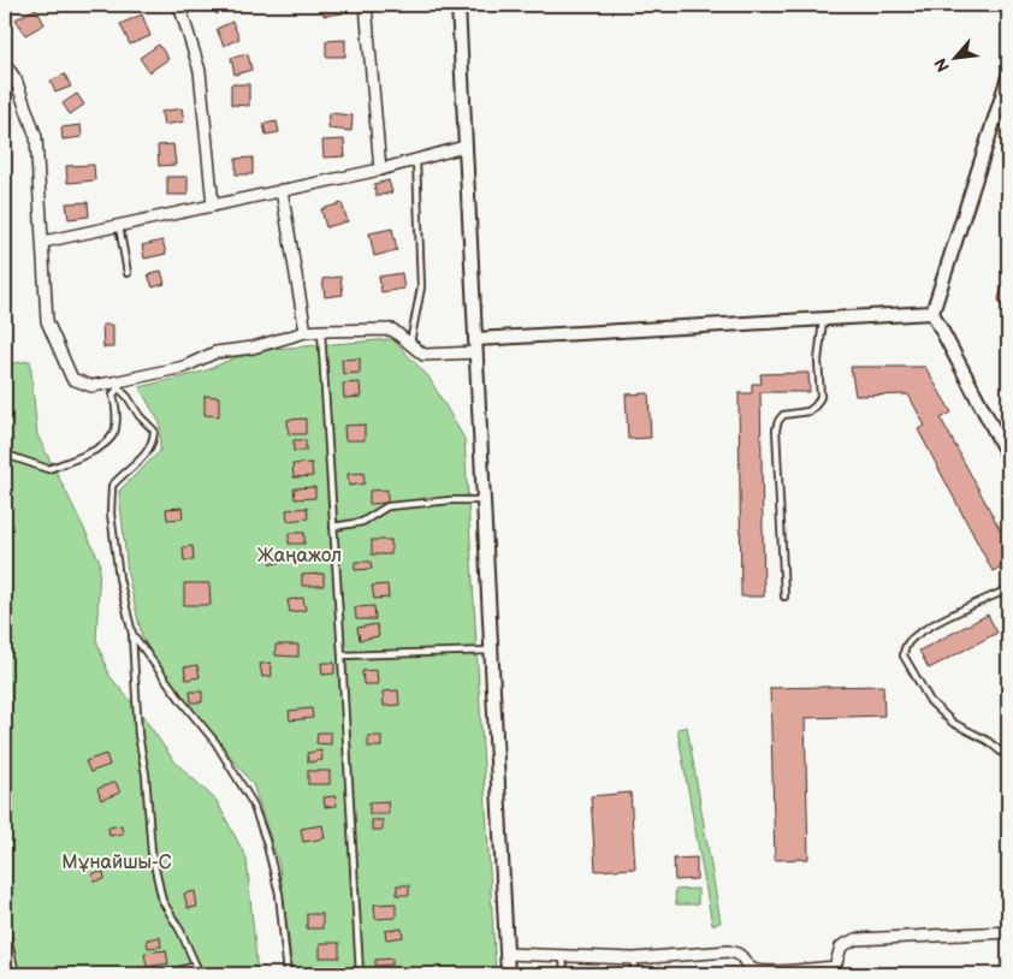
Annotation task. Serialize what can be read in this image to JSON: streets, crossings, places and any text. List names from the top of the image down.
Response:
{
  "parks": ["Жаңажол", "Мұнайшы-С"],
  "north": "bottom left"
}
